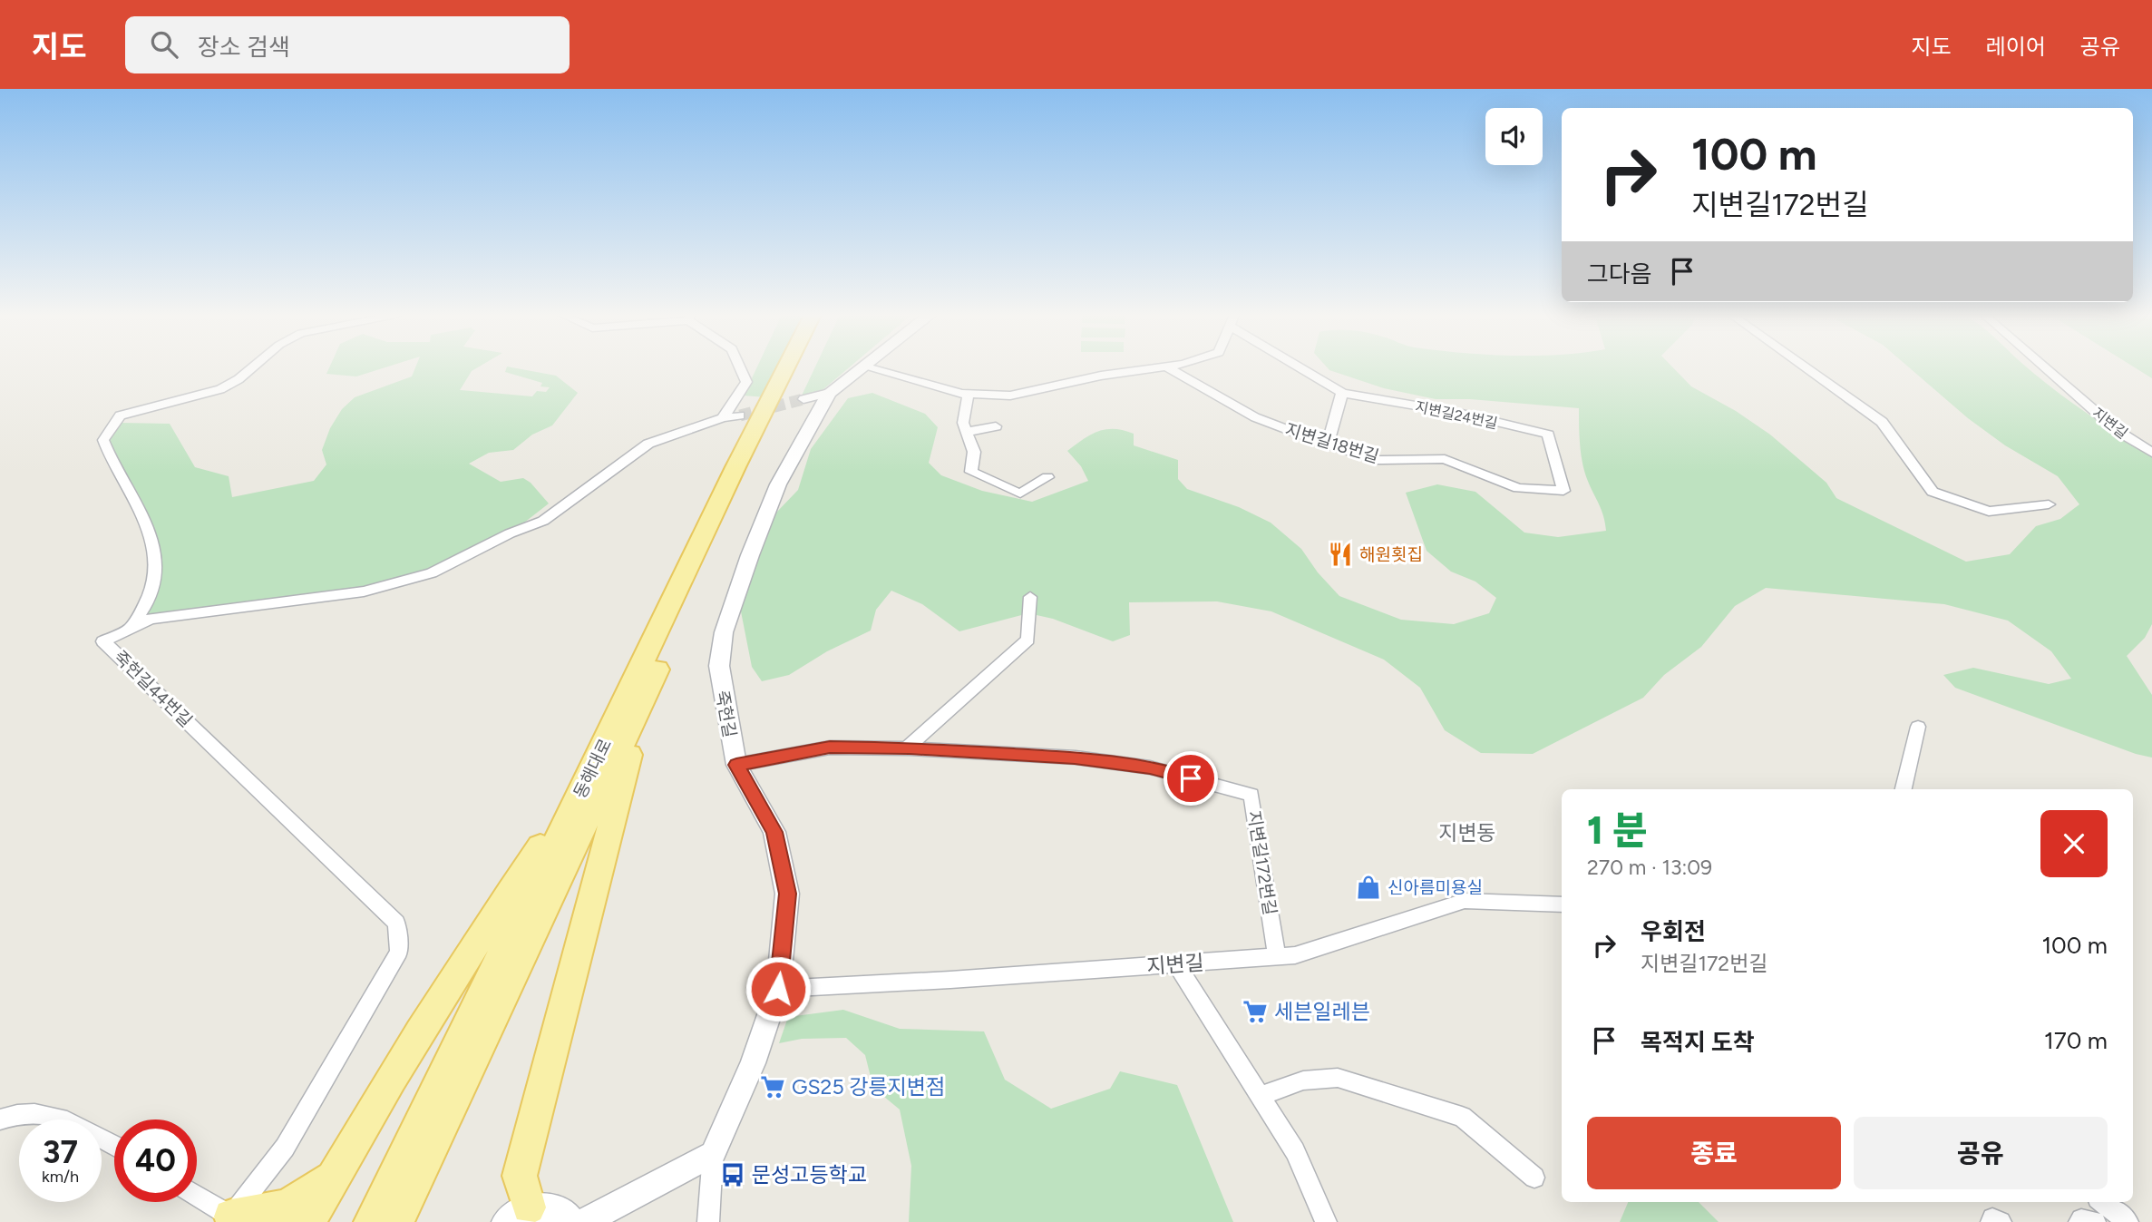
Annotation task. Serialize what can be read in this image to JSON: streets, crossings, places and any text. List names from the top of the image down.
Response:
{
  "streets": {
    "main road": ["동해대로"],
    "street": [
      "지변길24번길",
      "지변길",
      "지변길18번길",
      "죽헌길44번길",
      "죽헌길",
      "지변길172번길"
    ]
  },
  "crossings": [
    ["지변길24번길", "지변길18번길"],
    ["지변길", "죽헌길"],
    ["지변길", "지변길172번길"],
    ["죽헌길", "지변길172번길"]
  ],
  "districts": ["지변동"],
  "places": {
    "restaurant": ["해원횟집"],
    "shop": ["신아름미용실"],
    "supermarket": ["세븐일레븐", "GS25 강릉지변점"],
    "bus stop": ["문성고등학교"]
  },
  "page": {
    "header": "지도",
    "search": "장소 검색",
    "nav": ["지도", "레이어", "공유"],
    "turn": ["100 m", "지변길172번길"],
    "then": "그다음",
    "heading": ["1 분", "270 m · 13:09"],
    "list": [
      {
        "name": "우회전",
        "note": "지변길172번길",
        "value": "100 m"
      },
      {
        "name": "목적지 도착",
        "value": "170 m"
      }
    ],
    "buttons": ["종료", "공유"],
    "speed": "37 km/h",
    "limit": "40"
  }
}
